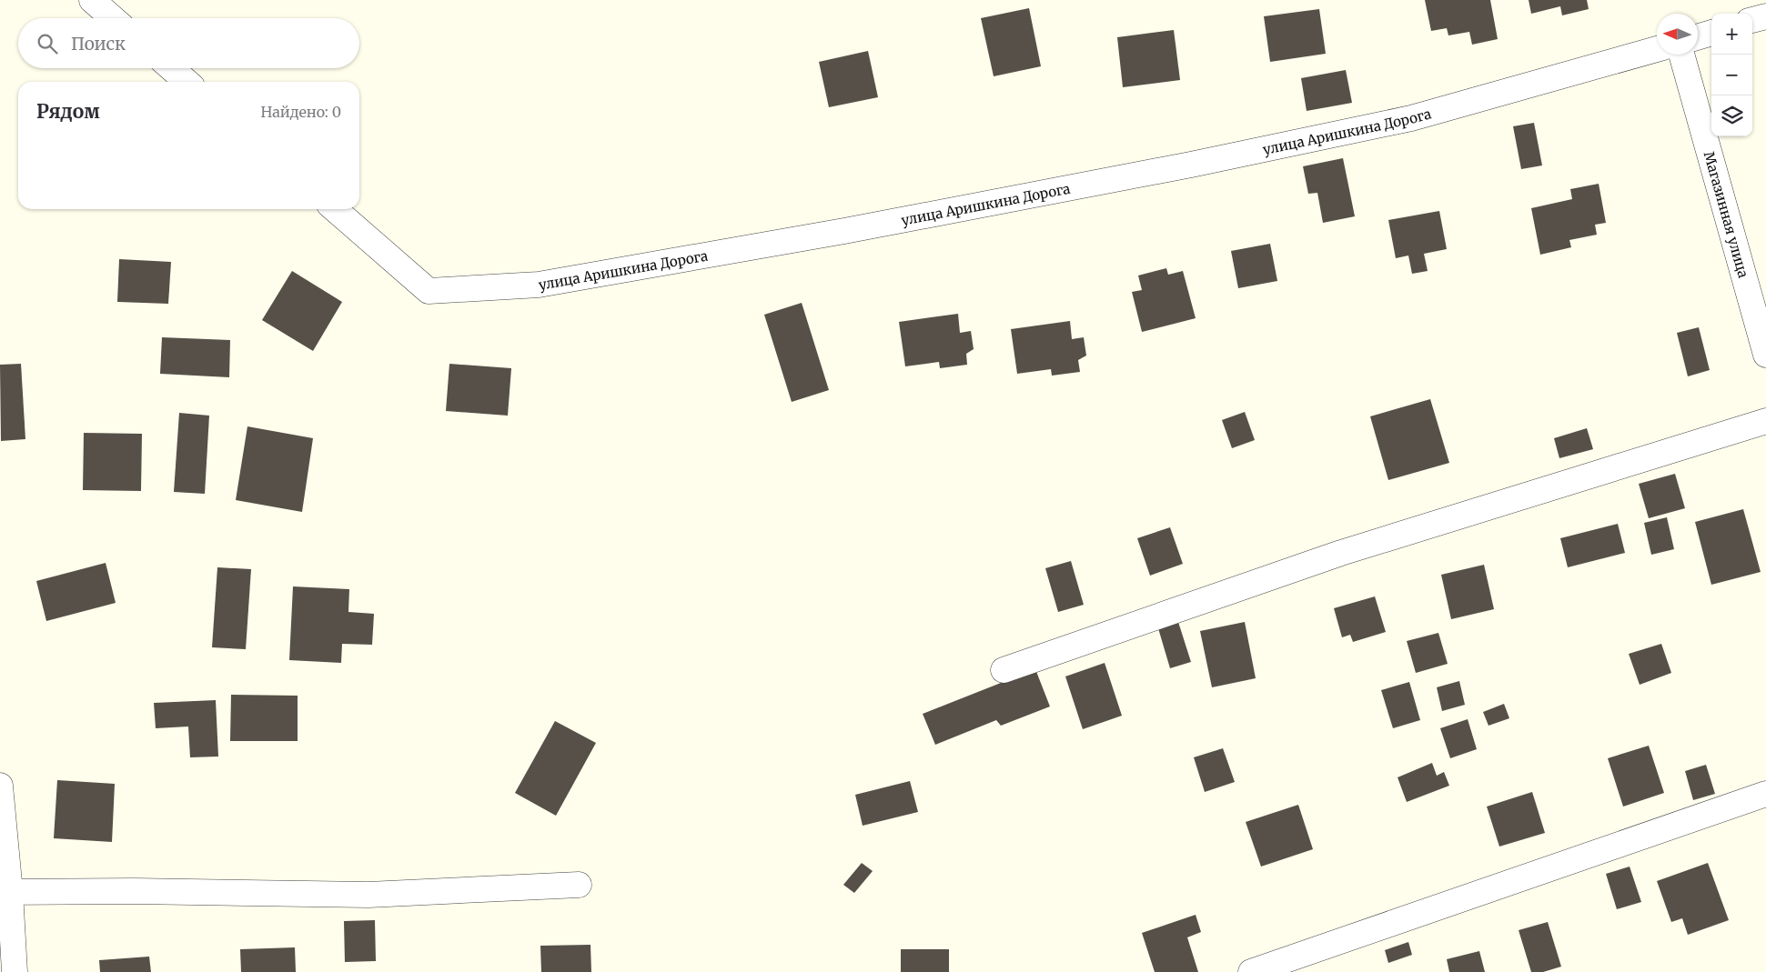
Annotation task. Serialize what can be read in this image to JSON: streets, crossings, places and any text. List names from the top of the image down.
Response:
{
  "streets": {
    "street": ["улица Аришкина Дорога", "Магазинная улица"]
  },
  "north": "left",
  "page": {
    "map_buttons": ["+", "−"],
    "search": "Поиск",
    "heading": ["Рядом", "Найдено: 0"]
  }
}
